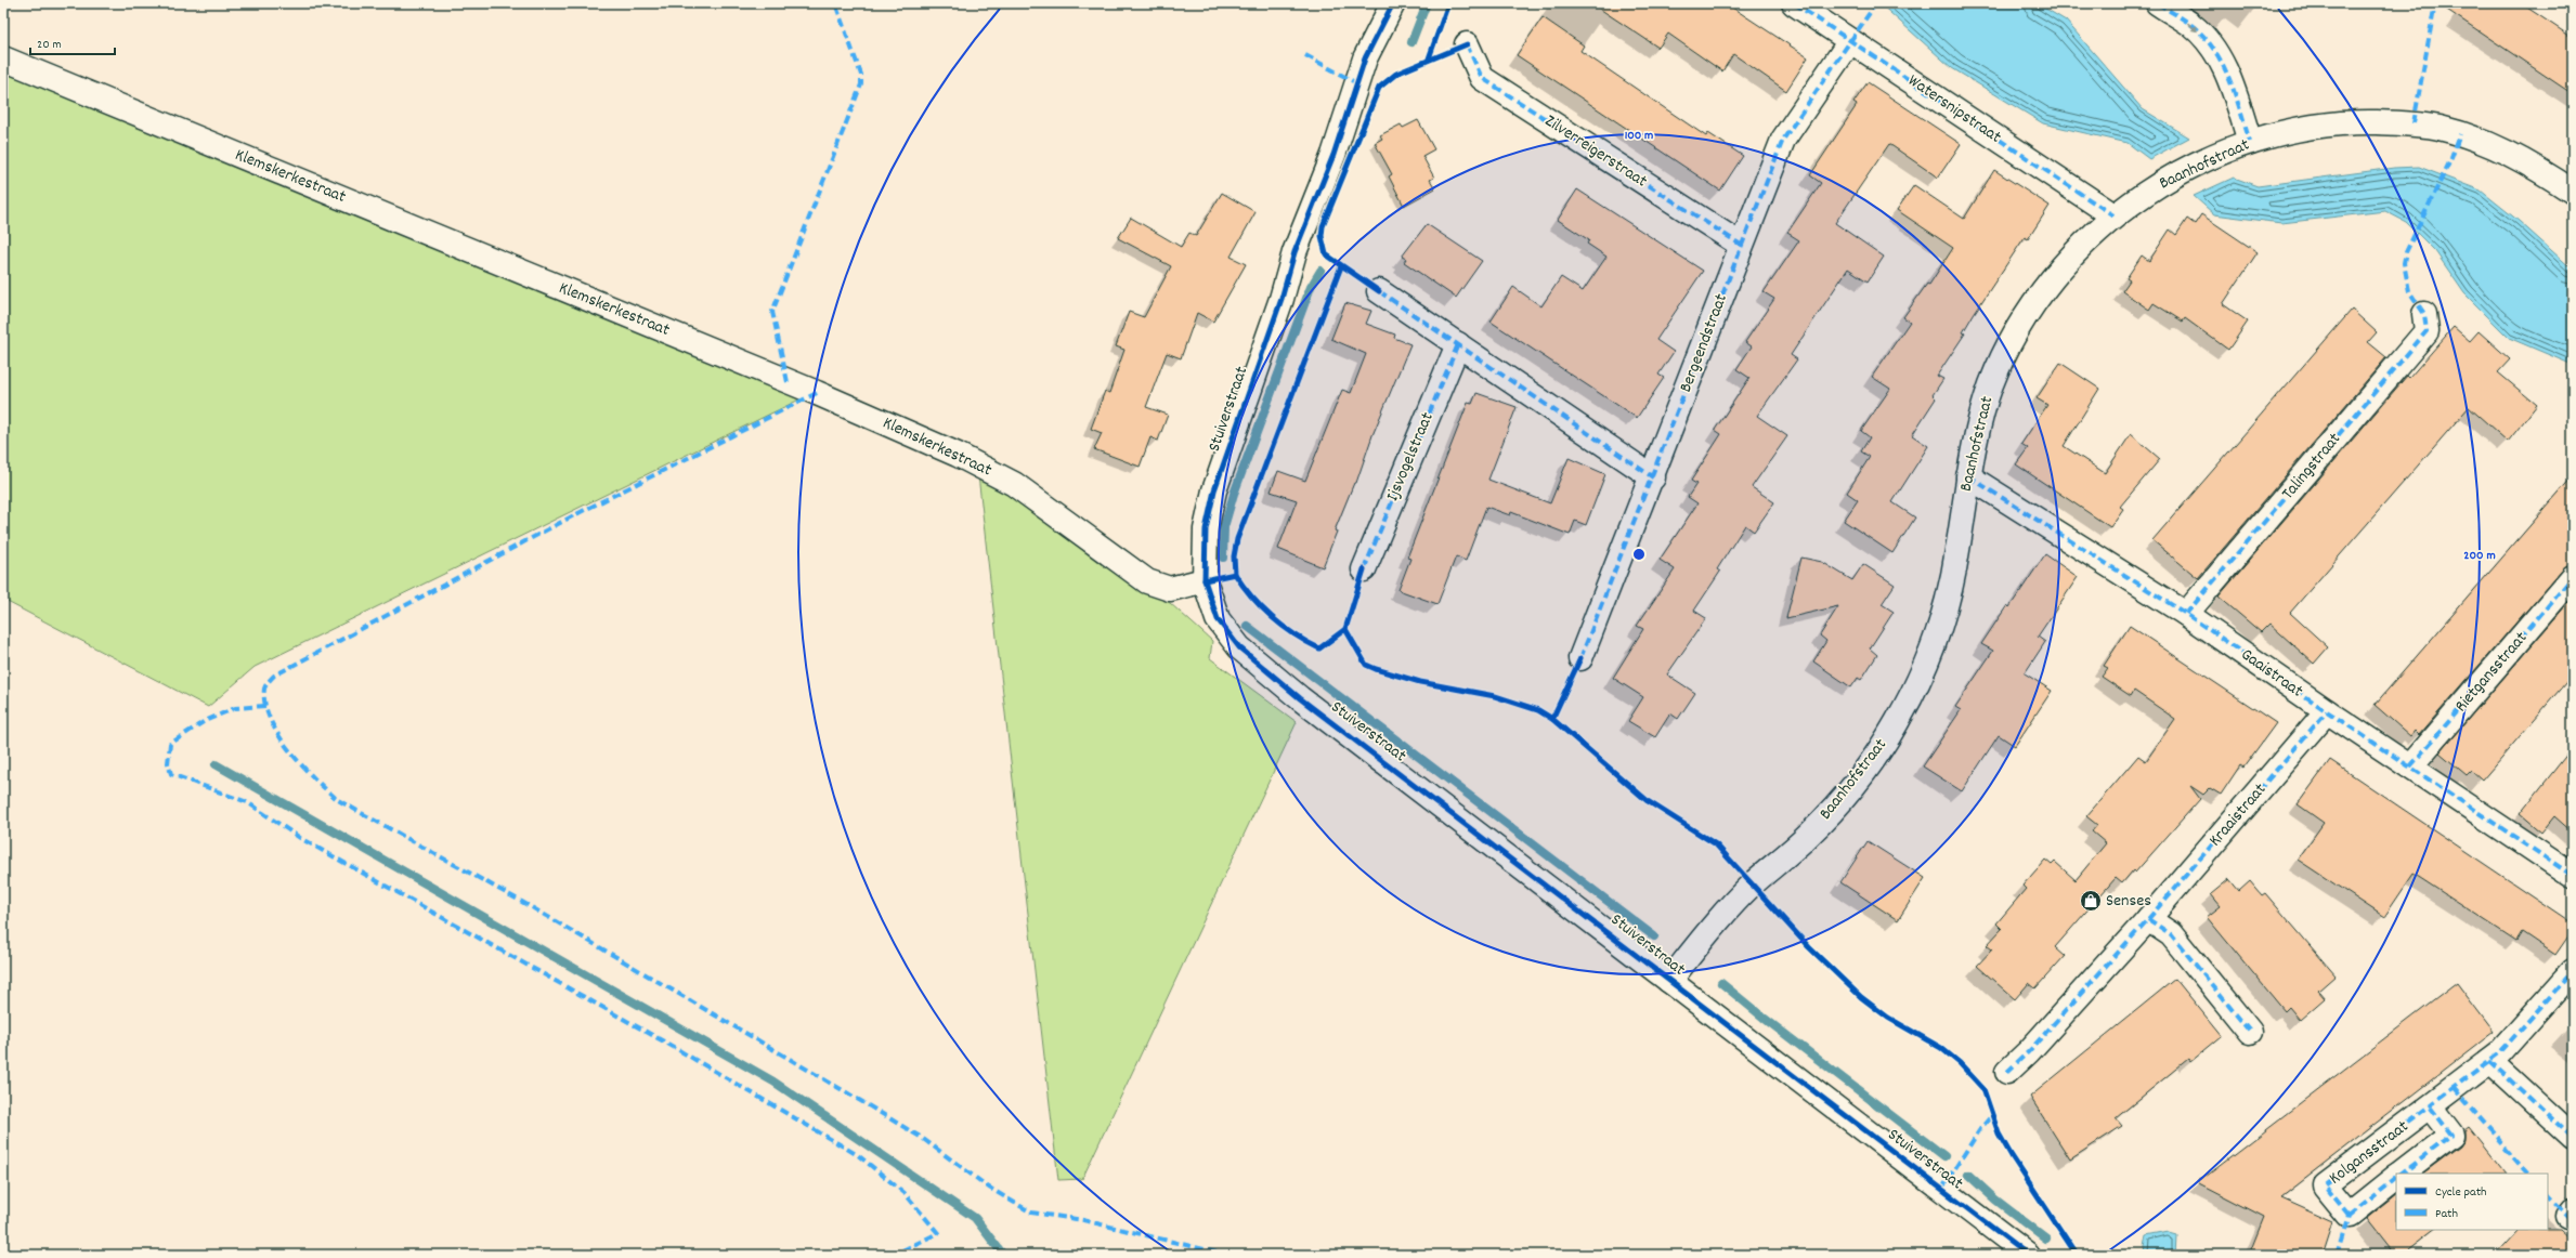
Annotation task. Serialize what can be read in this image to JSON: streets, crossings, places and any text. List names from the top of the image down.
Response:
{
  "streets": {
    "street": [
      "Watersnipstraat",
      "Zilverreigerstraat",
      "Baanhofstraat",
      "Klemskerkestraat",
      "Bergeendstraat",
      "Stuiverstraat",
      "Ijsvogelstraat",
      "Talingstraat",
      "Rietgansstraat",
      "Gaaistraat",
      "Kraaistraat",
      "Kolgansstraat"
    ]
  },
  "crossings": [
    ["Watersnipstraat", "Baanhofstraat"],
    ["Watersnipstraat", "Bergeendstraat"],
    ["Zilverreigerstraat", "Bergeendstraat"],
    ["Baanhofstraat", "Stuiverstraat"],
    ["Baanhofstraat", "Gaaistraat"],
    ["Klemskerkestraat", "Stuiverstraat"],
    ["Talingstraat", "Gaaistraat"],
    ["Rietgansstraat", "Gaaistraat"],
    ["Gaaistraat", "Kraaistraat"]
  ],
  "places": {
    "shop": ["Senses"]
  },
  "legend": ["Cycle path", "Path"],
  "scale_bar": "20 m",
  "rings": ["100 m", "200 m"]
}
